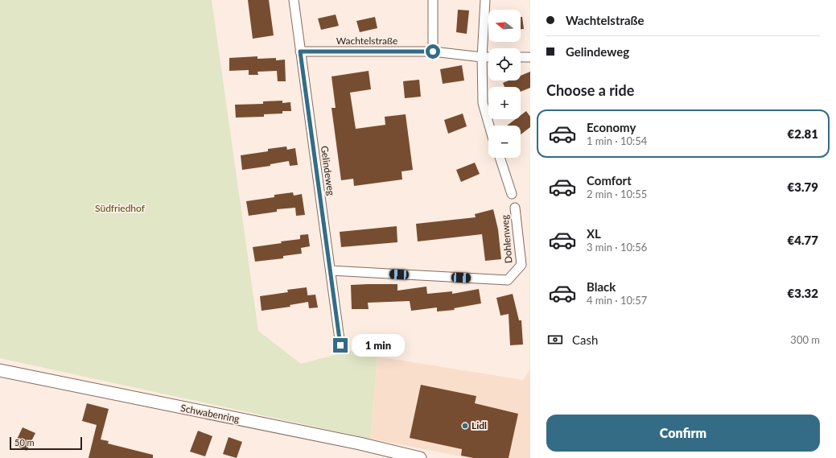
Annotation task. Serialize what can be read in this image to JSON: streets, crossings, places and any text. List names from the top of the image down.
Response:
{
  "streets": {
    "street": [
      "Wachtelstraße",
      "Gelindeweg",
      "Dohlenweg",
      "Schwabenring"
    ]
  },
  "crossings": [
    ["Wachtelstraße", "Gelindeweg"],
    ["Gelindeweg", "Dohlenweg"]
  ],
  "parks": ["Südfriedhof"],
  "places": ["Lidl"],
  "scale_bar": "50 m",
  "north": "left",
  "page": {
    "banner": ["Wachtelstraße", "Gelindeweg"],
    "map_buttons": ["+", "−"],
    "heading": "Choose a ride",
    "list": [
      {
        "name": "Economy",
        "note": "1 min · 10:54",
        "value": "€2.81"
      },
      {
        "name": "Comfort",
        "note": "2 min · 10:55",
        "value": "€3.79"
      },
      {
        "name": "XL",
        "note": "3 min · 10:56",
        "value": "€4.77"
      },
      {
        "name": "Black",
        "note": "4 min · 10:57",
        "value": "€3.32"
      }
    ],
    "pay": ["Cash", "300 m"],
    "bubble": "1 min",
    "buttons": "Confirm",
    "scale": "50 m"
  }
}
